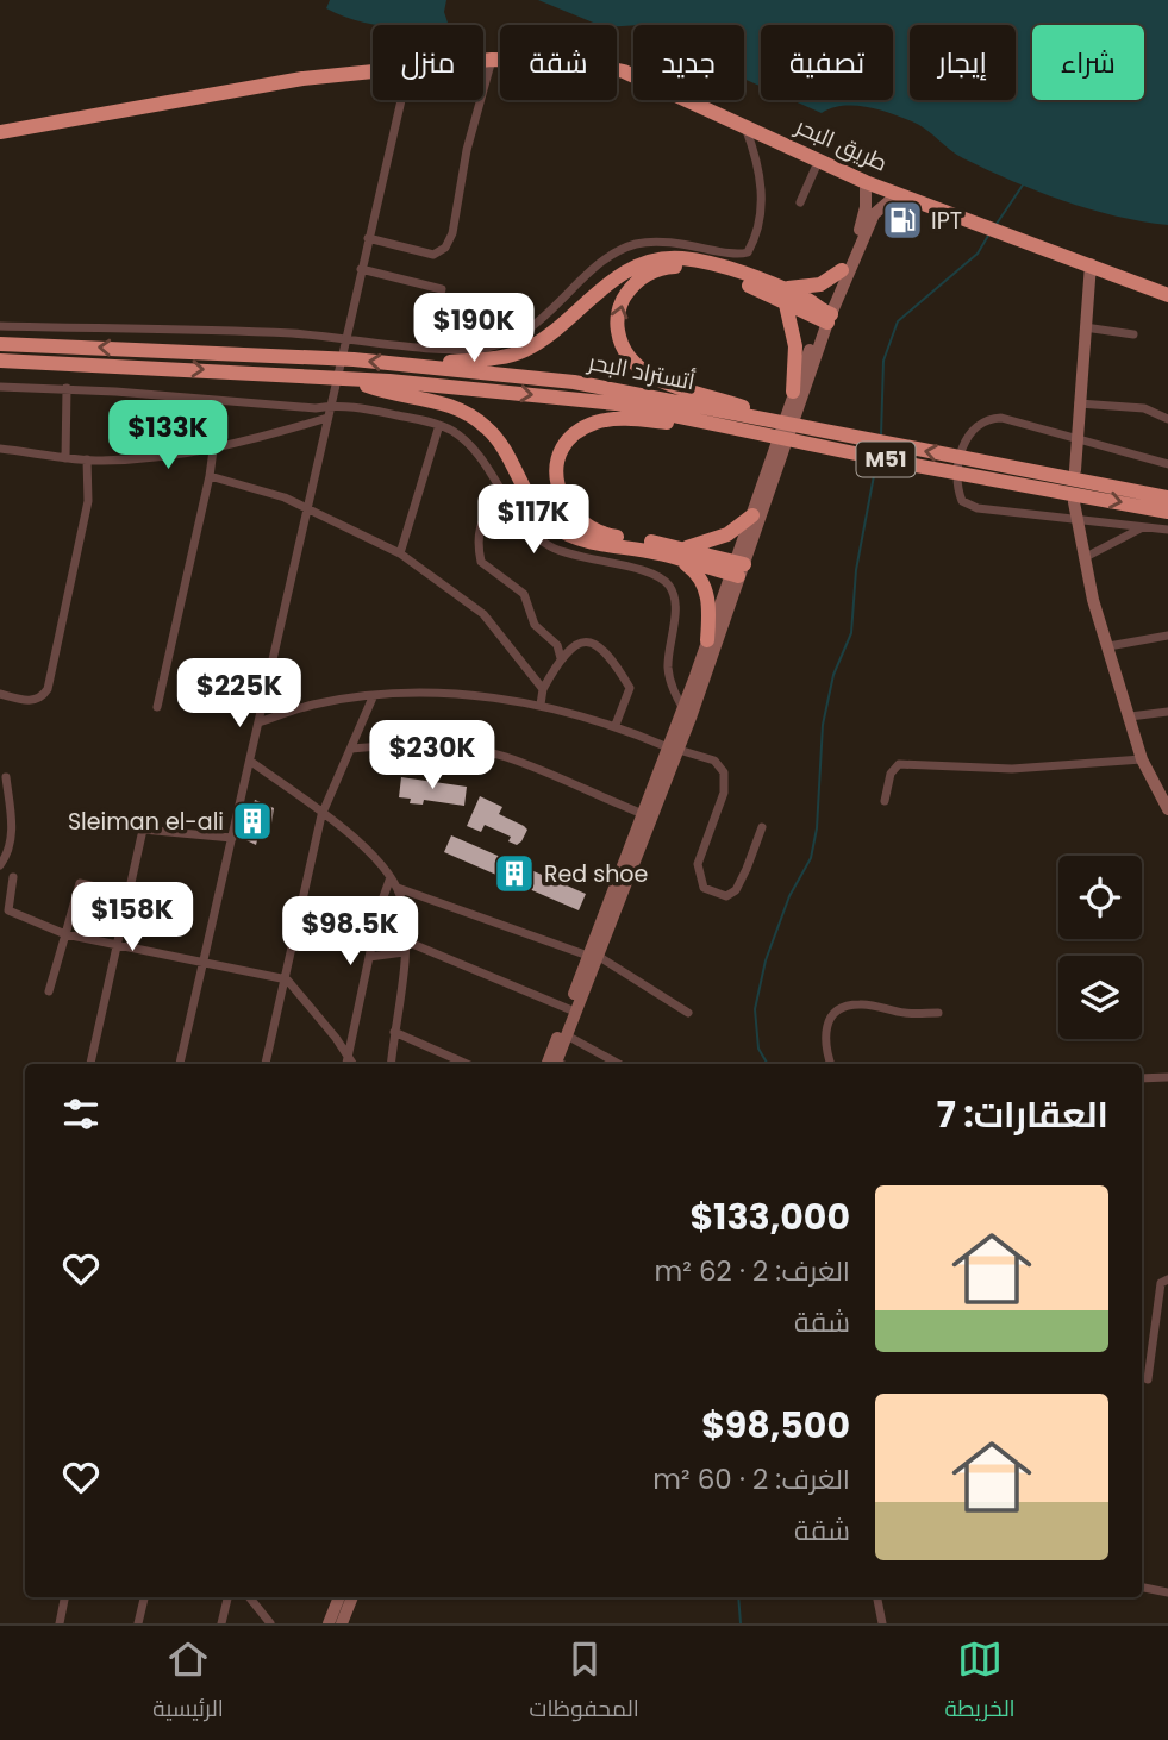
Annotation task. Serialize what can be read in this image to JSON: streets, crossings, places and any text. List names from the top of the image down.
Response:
{
  "streets": {
    "highway": ["طريق البحر", "أتستراد البحر", "M51"]
  },
  "places": {
    "fuel station": ["IPT"],
    "building": ["Sleiman el-ali", "Red shoe"]
  },
  "page": {
    "chip": [
      "شراء",
      "إيجار",
      "تصفية",
      "جديد",
      "شقة",
      "منزل"
    ],
    "price": [
      "$190K",
      "$133K",
      "$117K",
      "$225K",
      "$230K",
      "$158K",
      "$98.5K"
    ],
    "heading": "العقارات: 7",
    "list": [
      {
        "name": "$133,000",
        "note": "الغرف: 2 · 62 m² · شقة"
      },
      {
        "name": "$98,500",
        "note": "الغرف: 2 · 60 m² · شقة"
      }
    ],
    "tabs": ["الخريطة", "المحفوظات", "الرئيسية"]
  }
}
